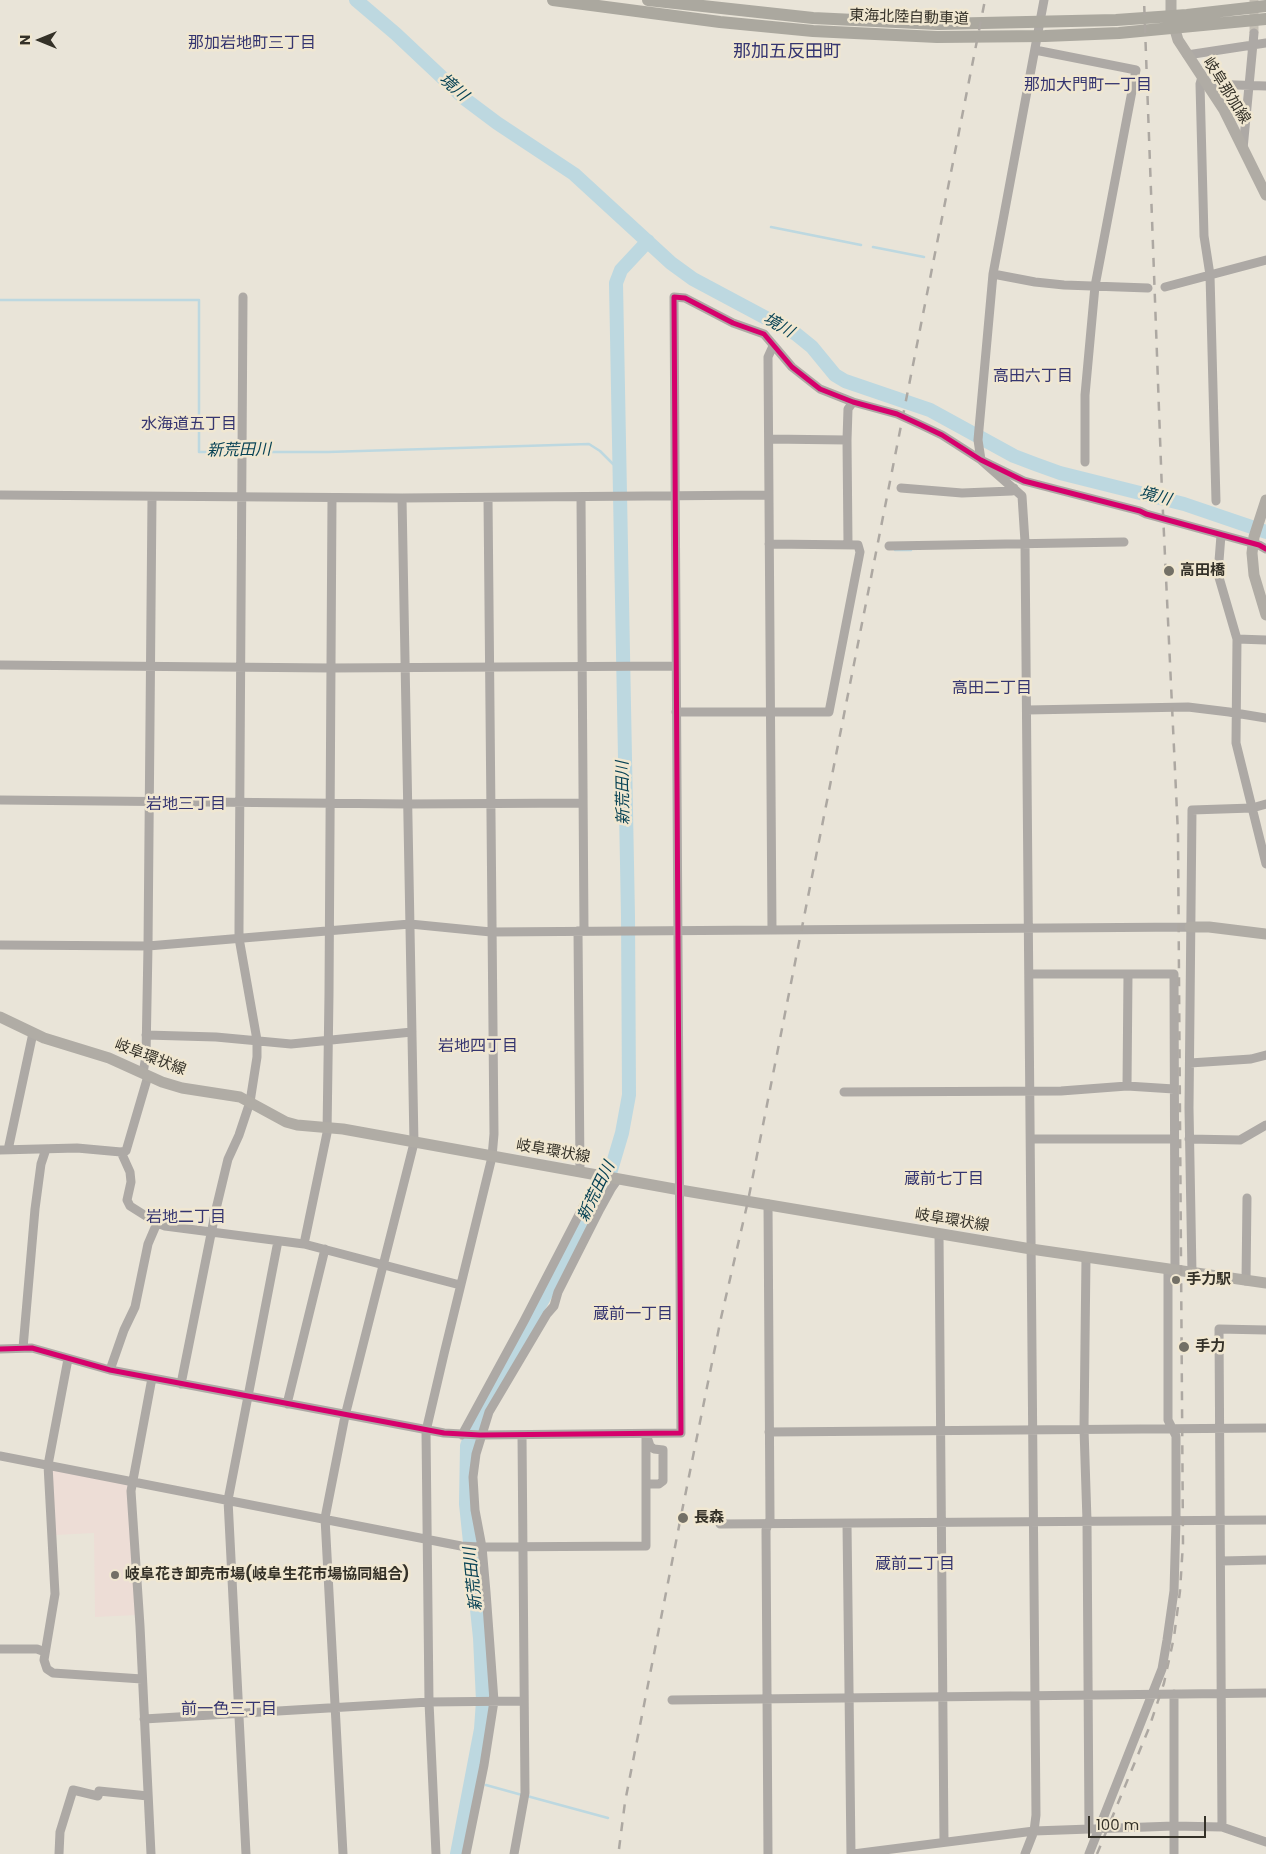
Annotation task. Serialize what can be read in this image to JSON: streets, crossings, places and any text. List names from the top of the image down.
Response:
{
  "streets": {
    "highway": ["東海北陸自動車道"],
    "main road": ["岐阜那加線", "岐阜環状線"]
  },
  "districts": [
    "那加岩地町三丁目",
    "那加五反田町",
    "那加大門町一丁目",
    "高田六丁目",
    "水海道五丁目",
    "高田二丁目",
    "岩地三丁目",
    "岩地四丁目",
    "蔵前七丁目",
    "岩地二丁目",
    "蔵前一丁目",
    "蔵前二丁目",
    "前一色三丁目"
  ],
  "water": ["境川", "新荒田川"],
  "places": [
    "高田橋",
    "手力駅",
    "手力",
    "長森",
    "岐阜花き卸売市場(岐阜生花市場協同組合)"
  ],
  "scale_bar": "100 m",
  "north": "left"
}
